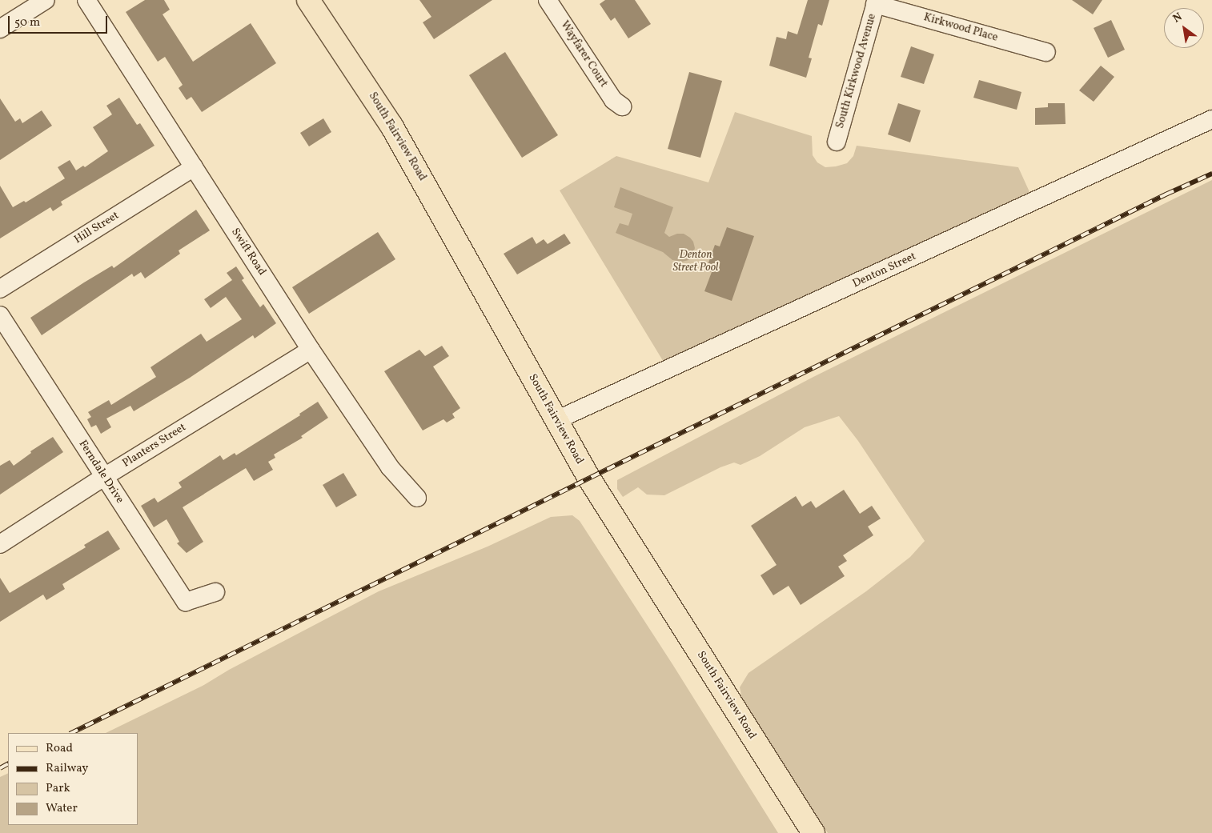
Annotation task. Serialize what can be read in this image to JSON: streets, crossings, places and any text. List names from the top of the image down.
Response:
{
  "streets": {
    "main road": ["South Fairview Road"],
    "street": [
      "Kirkwood Place",
      "Wayfarer Court",
      "South Kirkwood Avenue",
      "Hill Street",
      "Swift Road",
      "Denton Street",
      "Planters Street",
      "Ferndale Drive"
    ]
  },
  "crossings": [
    ["Kirkwood Place", "South Kirkwood Avenue"],
    ["South Fairview Road", "Denton Street"],
    ["Hill Street", "Swift Road"],
    ["Swift Road", "Planters Street"],
    ["Planters Street", "Ferndale Drive"]
  ],
  "parks": ["Denton Street Pool"],
  "legend": [
    "Road",
    "Railway",
    "Park",
    "Water"
  ],
  "scale_bar": "50 m",
  "north": "top left"
}
